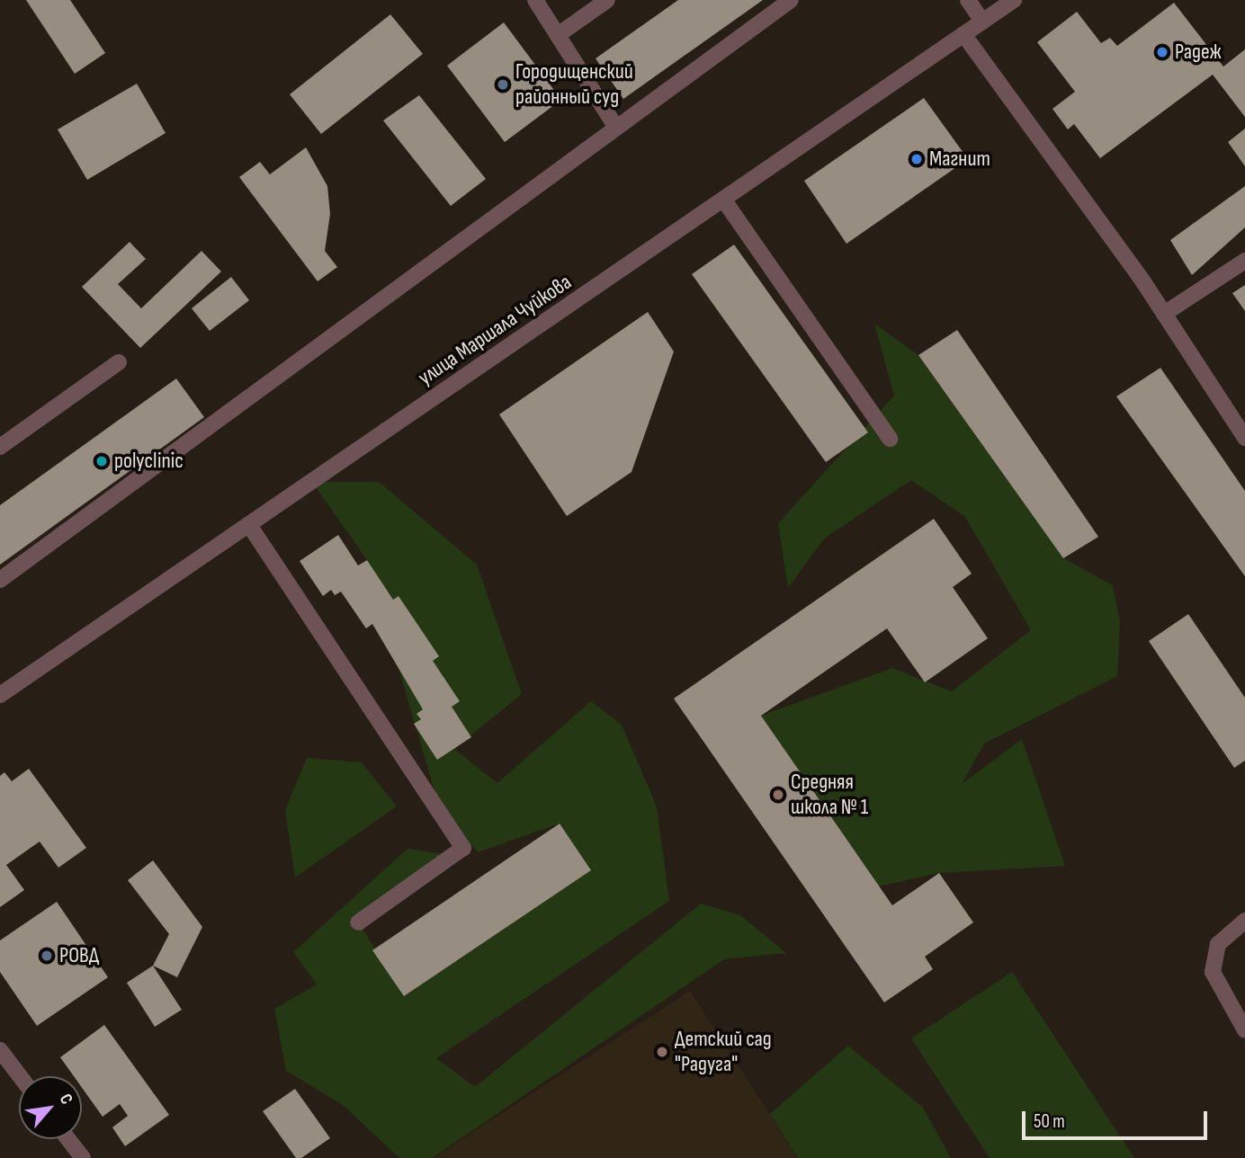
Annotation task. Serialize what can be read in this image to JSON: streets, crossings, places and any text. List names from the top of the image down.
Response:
{
  "streets": {
    "street": ["улица Маршала Чуйкова"]
  },
  "places": [
    "Радеж",
    "Городищенский районный суд",
    "Магнит",
    "polyclinic",
    "Средняя школа № 1",
    "РОВД",
    "Детский сад \"Радуга\""
  ],
  "scale_bar": "50 m",
  "north": "top right"
}
